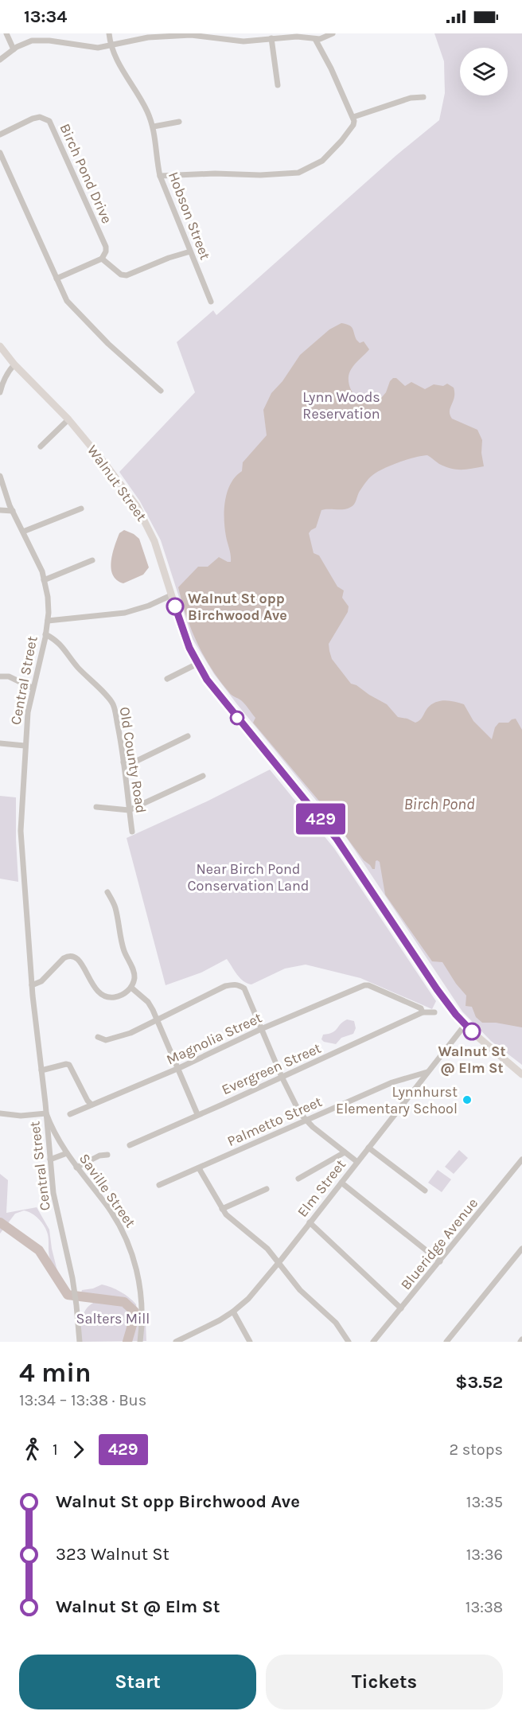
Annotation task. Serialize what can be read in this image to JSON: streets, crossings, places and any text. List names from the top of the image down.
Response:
{
  "streets": {
    "main road": ["Walnut Street"],
    "street": [
      "Birch Pond Drive",
      "Hobson Street",
      "Central Street",
      "Old County Road",
      "Magnolia Street",
      "Evergreen Street",
      "Palmetto Street",
      "Elm Street",
      "Saville Street",
      "Blueridge Avenue"
    ]
  },
  "crossings": [
    ["Walnut Street", "Elm Street"],
    ["Central Street", "Old County Road"],
    ["Central Street", "Saville Street"],
    ["Magnolia Street", "Evergreen Street"],
    ["Palmetto Street", "Elm Street"]
  ],
  "water": ["Birch Pond"],
  "parks": ["Lynn Woods Reservation", "Near Birch Pond Conservation Land", "Salters Mill"],
  "places": ["Walnut St opp Birchwood Ave", "Walnut St @ Elm St", "Lynnhurst Elementary School"],
  "lines": ["bus line 429"],
  "page": {
    "status": "13:34",
    "on_map": "429",
    "heading": ["4 min", "13:34 – 13:38 · Bus", "$3.52"],
    "legs": ["1", "429", "2 stops"],
    "list": [
      {
        "name": "Walnut St opp Birchwood Ave",
        "value": "13:35"
      },
      {
        "name": "323 Walnut St",
        "value": "13:36"
      },
      {
        "name": "Walnut St @ Elm St",
        "value": "13:38"
      }
    ],
    "buttons": ["Start", "Tickets"]
  }
}
